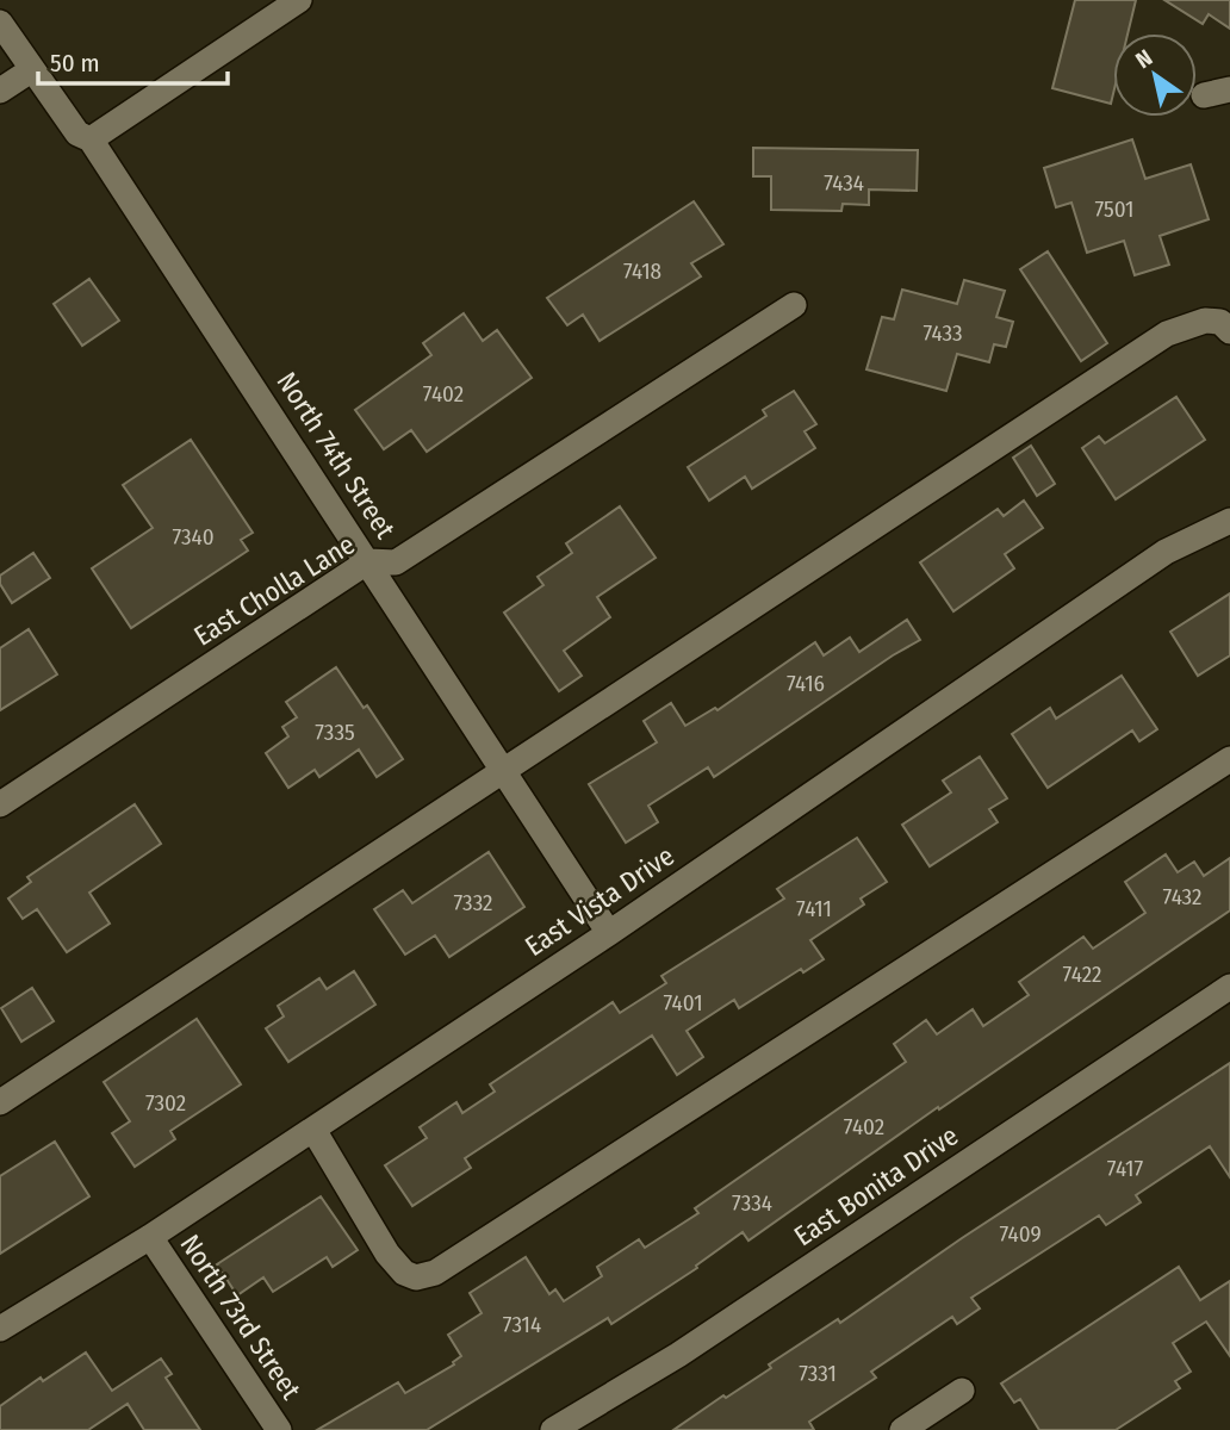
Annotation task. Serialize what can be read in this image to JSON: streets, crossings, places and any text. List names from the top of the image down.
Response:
{
  "streets": {
    "street": [
      "North 74th Street",
      "East Cholla Lane",
      "East Vista Drive",
      "East Bonita Drive",
      "North 73rd Street"
    ]
  },
  "crossings": [
    ["North 74th Street", "East Cholla Lane"],
    ["North 74th Street", "East Vista Drive"],
    ["East Vista Drive", "North 73rd Street"]
  ],
  "house_numbers": [
    "7434",
    "7501",
    "7418",
    "7433",
    "7402",
    "7340",
    "7416",
    "7335",
    "7432",
    "7332",
    "7411",
    "7422",
    "7401",
    "7302",
    "7402",
    "7417",
    "7334",
    "7409",
    "7314",
    "7331"
  ],
  "scale_bar": "50 m",
  "north": "top left"
}
